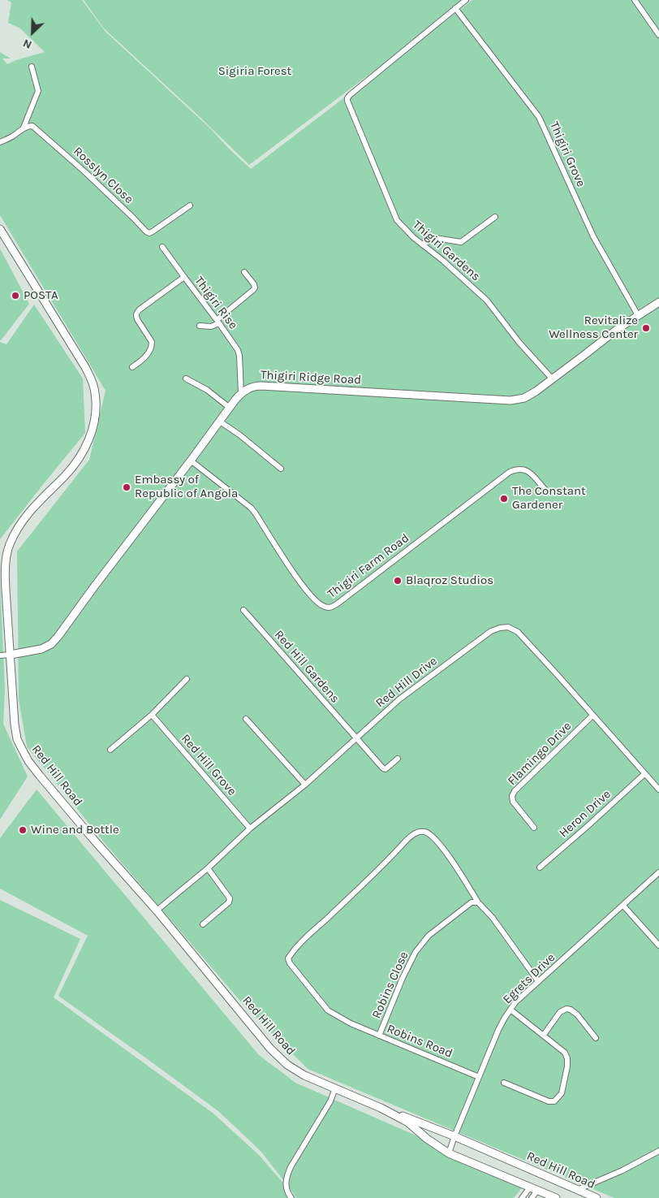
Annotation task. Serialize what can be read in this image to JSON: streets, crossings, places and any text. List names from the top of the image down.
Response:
{
  "streets": {
    "main road": ["Thigiri Ridge Road", "Red Hill Road"],
    "street": [
      "Thigiri Grove",
      "Rosslyn Close",
      "Thigiri Gardens",
      "Thigiri Rise",
      "Thigiri Farm Road",
      "Red Hill Gardens",
      "Red Hill Drive",
      "Flamingo Drive",
      "Red Hill Grove",
      "Heron Drive",
      "Egrets Drive",
      "Robins Close",
      "Robins Road"
    ]
  },
  "crossings": [
    ["Thigiri Grove", "Thigiri Gardens"],
    ["Thigiri Grove", "Thigiri Ridge Road"],
    ["Thigiri Gardens", "Thigiri Ridge Road"],
    ["Thigiri Rise", "Thigiri Ridge Road"],
    ["Thigiri Ridge Road", "Thigiri Farm Road"],
    ["Thigiri Ridge Road", "Red Hill Road"],
    ["Red Hill Gardens", "Red Hill Drive"],
    ["Red Hill Drive", "Flamingo Drive"],
    ["Red Hill Drive", "Red Hill Grove"],
    ["Red Hill Drive", "Red Hill Road"],
    ["Red Hill Drive", "Heron Drive"],
    ["Red Hill Road", "Egrets Drive"],
    ["Egrets Drive", "Robins Road"],
    ["Robins Close", "Robins Road"]
  ],
  "parks": ["Sigiria Forest"],
  "places": [
    "POSTA",
    "Revitalize Wellness Center",
    "Embassy of Republic of Angola",
    "The Constant Gardener",
    "Blaqroz Studios",
    "Wine and Bottle"
  ],
  "north": "bottom left"
}
